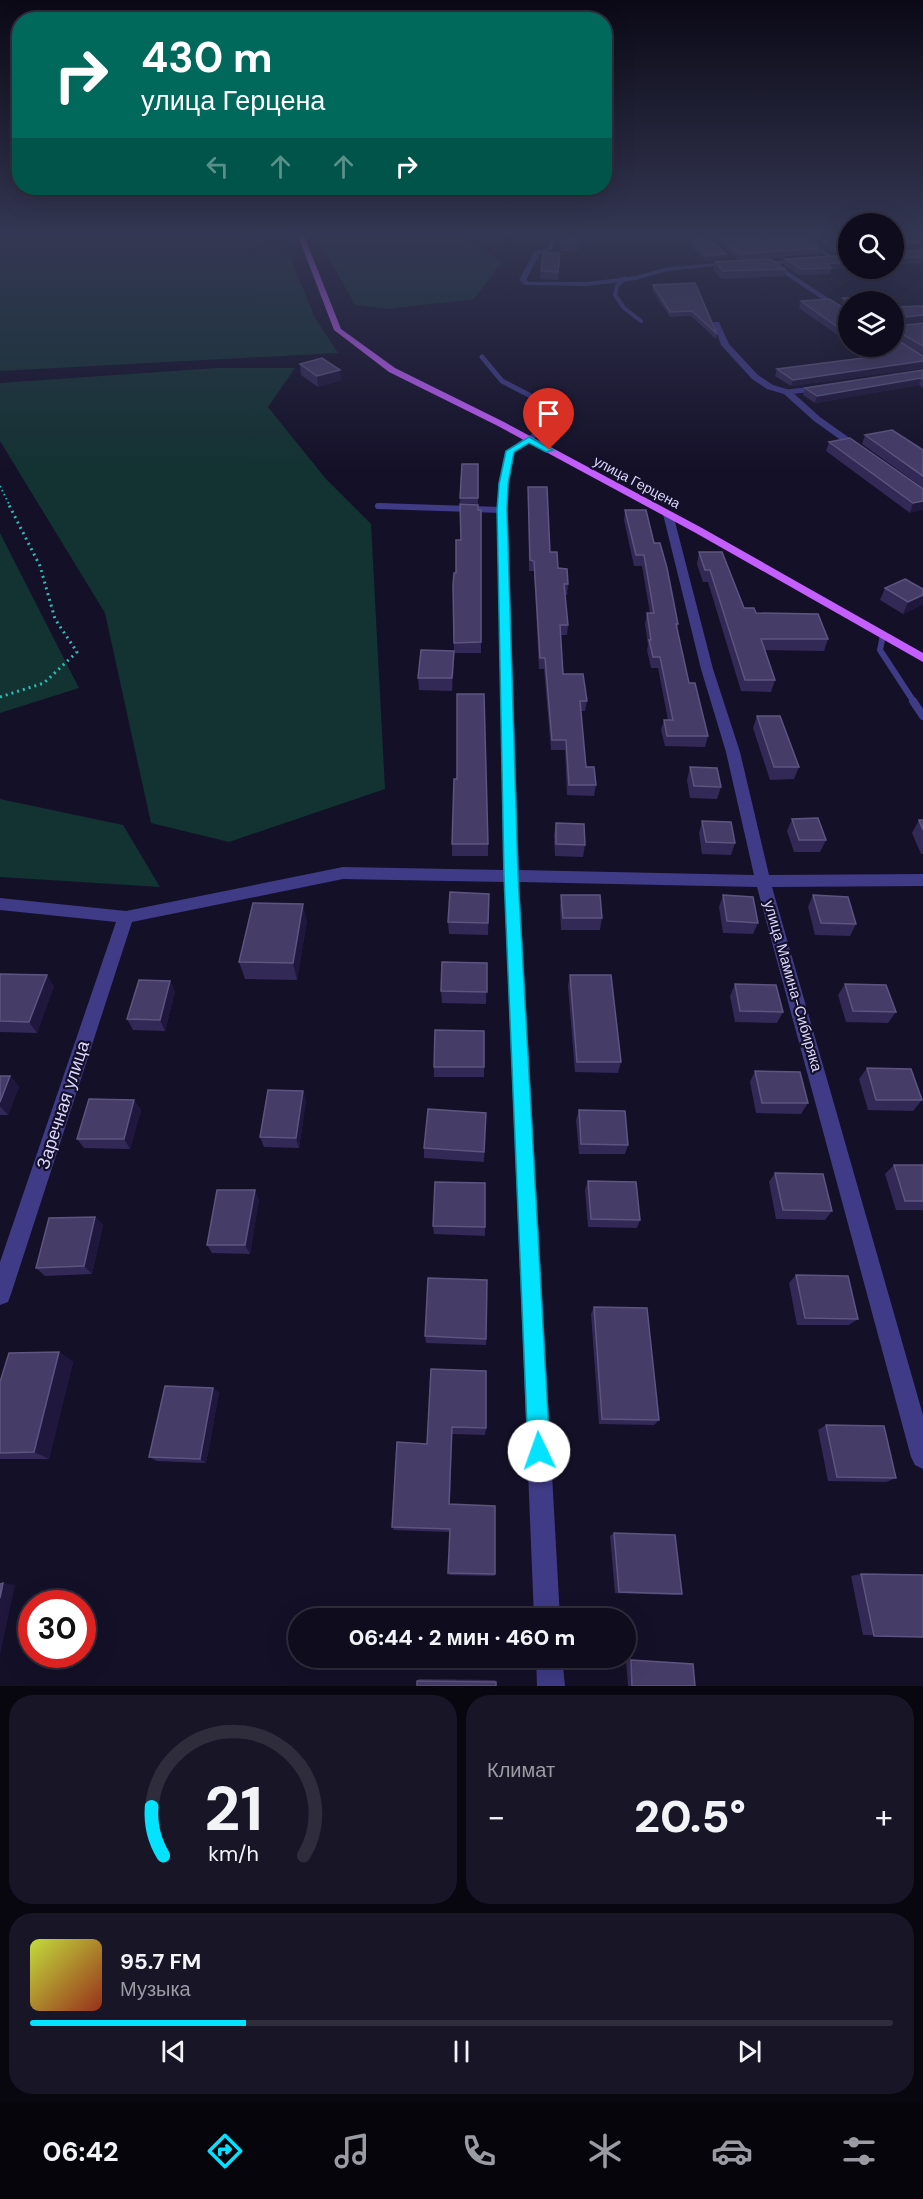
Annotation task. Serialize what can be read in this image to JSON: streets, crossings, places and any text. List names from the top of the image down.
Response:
{
  "streets": {
    "main road": ["улица Герцена"],
    "street": ["улица Мамина-Сибиряка", "Заречная улица"]
  },
  "crossings": [
    ["улица Герцена", "улица Мамина-Сибиряка"]
  ],
  "page": {
    "turn": ["430 m", "улица Герцена"],
    "limit": "30",
    "trip": "06:44 · 2 мин · 460 m",
    "tile": "Климат",
    "heat": ["−", "20.5°", "+"],
    "song": ["95.7 FM", "Музыка"],
    "tabs": "06:42",
    "gauge": ["21", "km/h"]
  }
}
